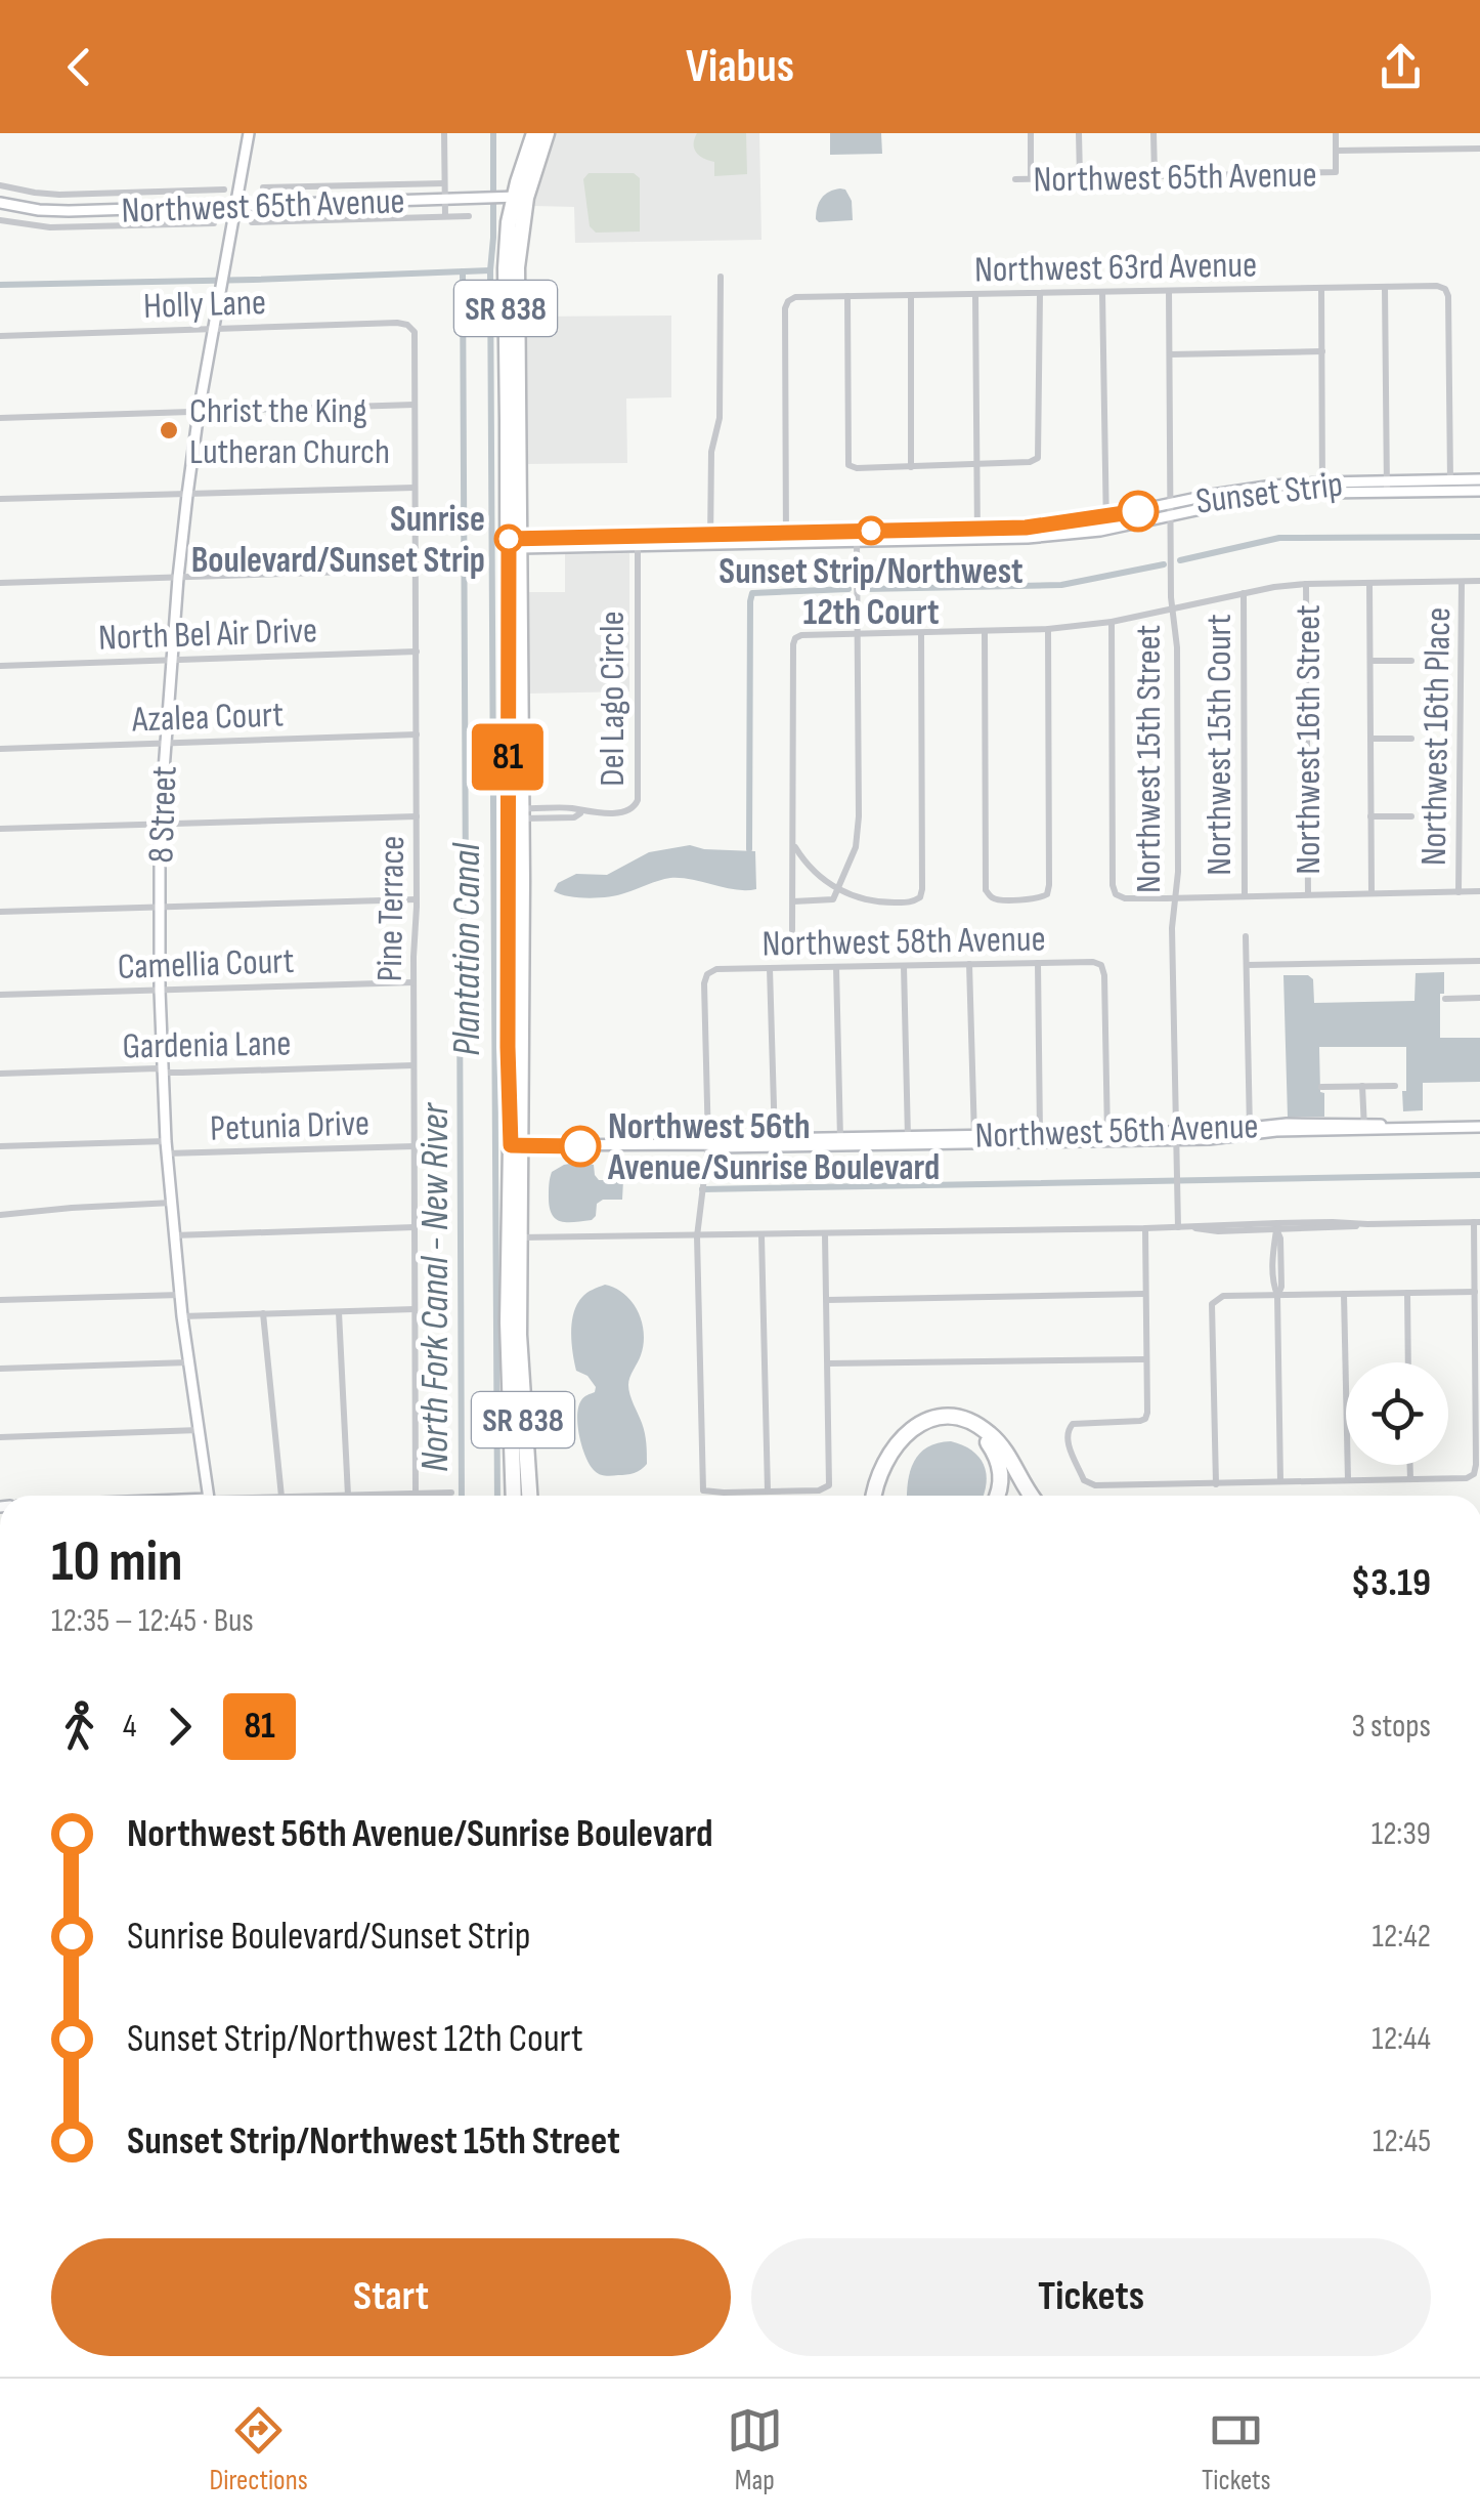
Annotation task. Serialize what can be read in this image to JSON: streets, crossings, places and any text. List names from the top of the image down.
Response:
{
  "streets": {
    "highway": ["SR 838"],
    "street": [
      "Northwest 65th Avenue",
      "Northwest 63rd Avenue",
      "Holly Lane",
      "Sunset Strip",
      "North Bel Air Drive",
      "Del Lago Circle",
      "Azalea Court",
      "Northwest 16th Place",
      "Northwest 16th Street",
      "Northwest 15th Court",
      "Northwest 15th Street",
      "8 Street",
      "Pine Terrace",
      "Northwest 58th Avenue",
      "Camellia Court",
      "Gardenia Lane",
      "Petunia Drive",
      "Northwest 56th Avenue"
    ]
  },
  "crossings": [
    ["Northwest 65th Avenue", "SR 838"],
    ["Northwest 65th Avenue", "8 Street"],
    ["Northwest 63rd Avenue", "Sunset Strip"],
    ["Northwest 63rd Avenue", "Northwest 15th Street"],
    ["Holly Lane", "8 Street"],
    ["Holly Lane", "Pine Terrace"],
    ["SR 838", "Sunset Strip"],
    ["SR 838", "Del Lago Circle"],
    ["SR 838", "Northwest 56th Avenue"],
    ["Sunset Strip", "Del Lago Circle"],
    ["Sunset Strip", "Northwest 15th Street"],
    ["North Bel Air Drive", "8 Street"],
    ["North Bel Air Drive", "Pine Terrace"],
    ["Azalea Court", "8 Street"],
    ["Azalea Court", "Pine Terrace"],
    ["Northwest 15th Street", "Northwest 56th Avenue"],
    ["8 Street", "Camellia Court"],
    ["8 Street", "Gardenia Lane"],
    ["8 Street", "Petunia Drive"],
    ["Pine Terrace", "Camellia Court"],
    ["Pine Terrace", "Gardenia Lane"],
    ["Pine Terrace", "Petunia Drive"],
    ["Northwest 58th Avenue", "Northwest 56th Avenue"]
  ],
  "water": ["Plantation Canal", "North Fork Canal - New River"],
  "places": [
    "Christ the King Lutheran Church",
    "Sunset Strip/Northwest 12th Court",
    "Sunrise Boulevard/Sunset Strip",
    "Northwest 56th Avenue/Sunrise Boulevard"
  ],
  "lines": ["bus line 81"],
  "page": {
    "header": "Viabus",
    "on_map": "81",
    "heading": ["10 min", "12:35 – 12:45 · Bus", "$3.19"],
    "legs": ["4", "81", "3 stops"],
    "list": [
      {
        "name": "Northwest 56th Avenue/Sunrise Boulevard",
        "value": "12:39"
      },
      {
        "name": "Sunrise Boulevard/Sunset Strip",
        "value": "12:42"
      },
      {
        "name": "Sunset Strip/Northwest 12th Court",
        "value": "12:44"
      },
      {
        "name": "Sunset Strip/Northwest 15th Street",
        "value": "12:45"
      }
    ],
    "buttons": ["Start", "Tickets"],
    "tabs": ["Directions", "Map", "Tickets"]
  }
}
